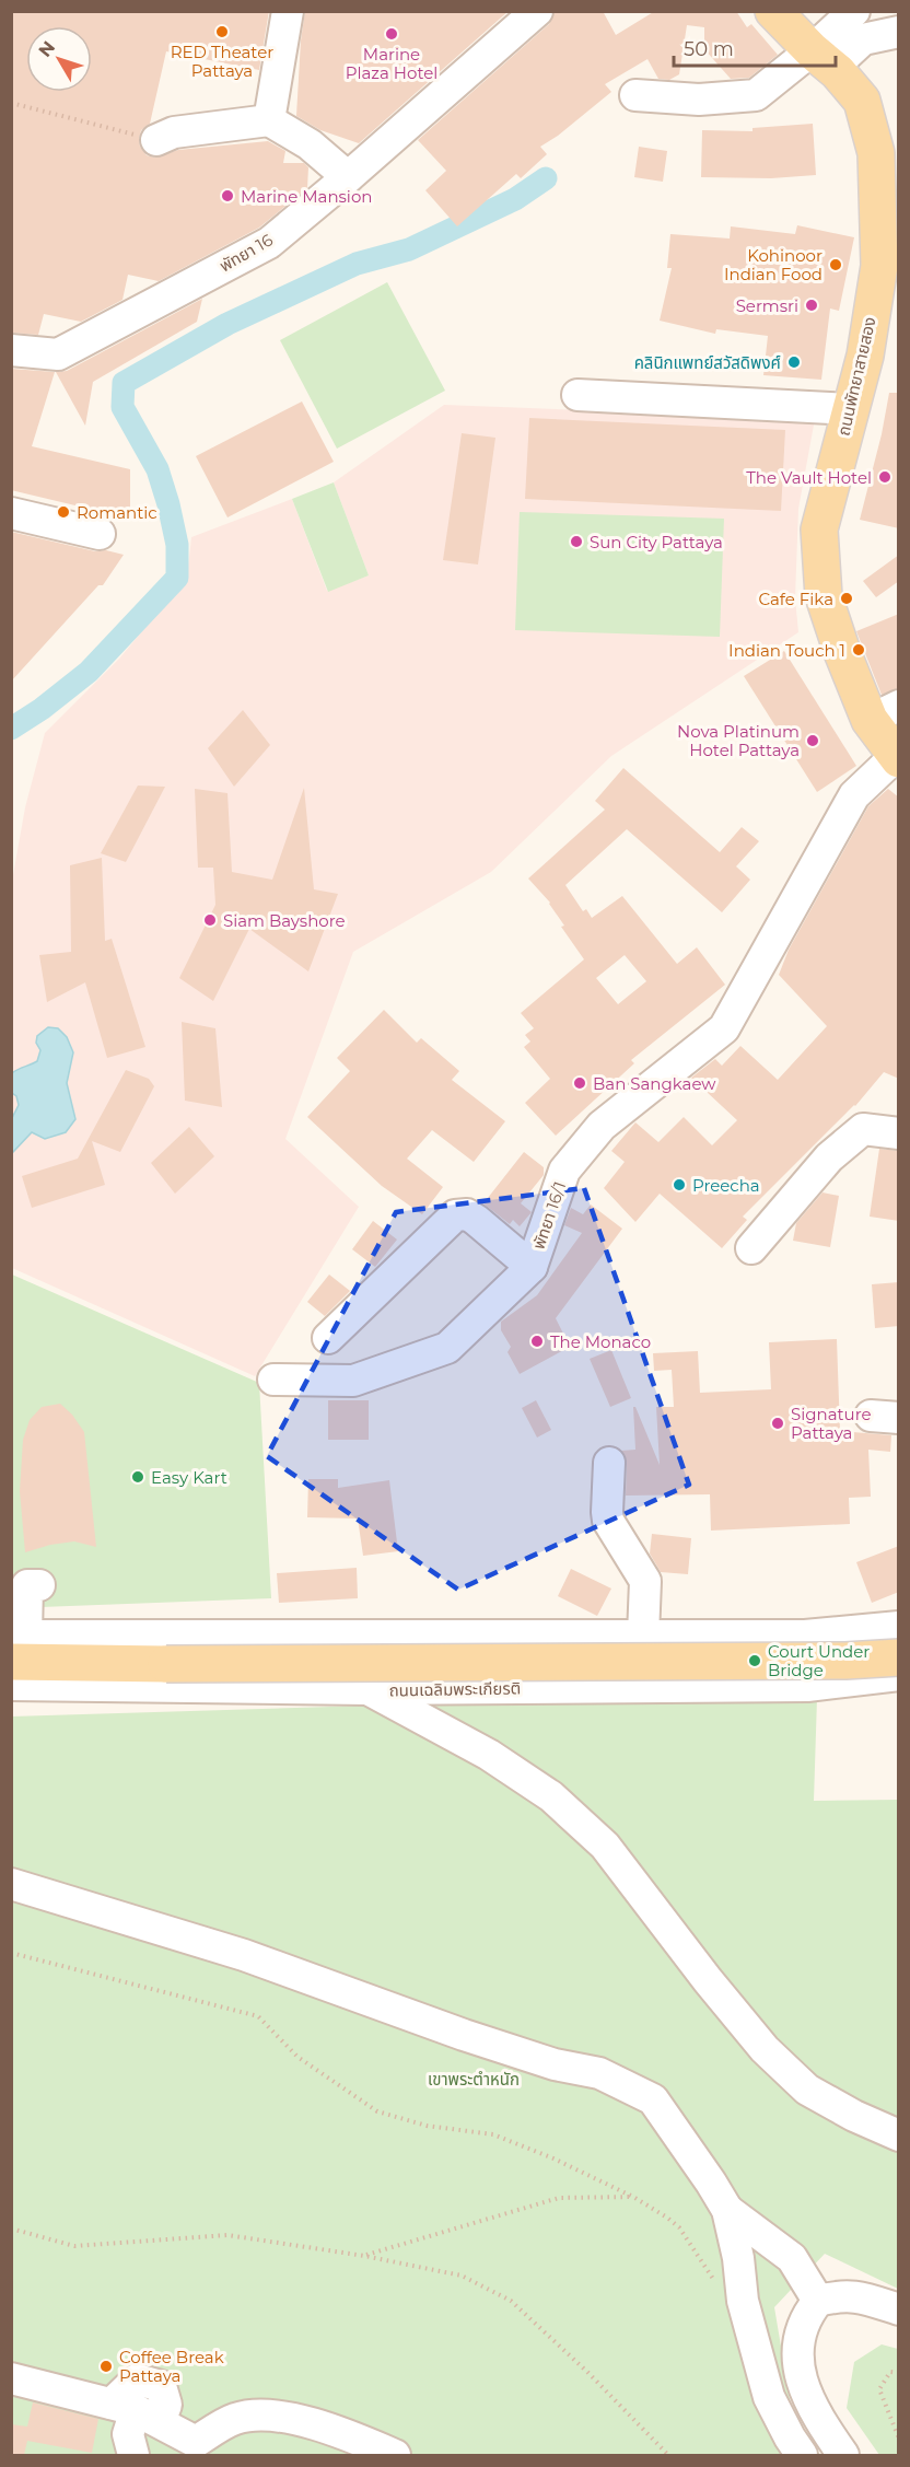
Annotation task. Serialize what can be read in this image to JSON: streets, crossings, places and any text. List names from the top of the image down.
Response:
{
  "streets": {
    "main road": ["ถนนพัทยาสายสอง"],
    "street": ["พัทยา 16", "พัทยา 16/1", "ถนนเฉลิมพระเกียรติ"]
  },
  "crossings": [
    ["ถนนพัทยาสายสอง", "พัทยา 16/1"]
  ],
  "parks": ["เขาพระตำหนัก"],
  "places": [
    "RED Theater Pattaya",
    "Marine Plaza Hotel",
    "Marine Mansion",
    "Kohinoor Indian Food",
    "Sermsri",
    "คลินิกแพทย์สวัสดิพงศ์",
    "The Vault Hotel",
    "Romantic",
    "Sun City Pattaya",
    "Cafe Fika",
    "Indian Touch 1",
    "Nova Platinum Hotel Pattaya",
    "Siam Bayshore",
    "Ban Sangkaew",
    "Preecha",
    "The Monaco",
    "Signature Pattaya",
    "Easy Kart",
    "Court Under Bridge",
    "Coffee Break Pattaya"
  ],
  "scale_bar": "50 m",
  "north": "top left"
}
